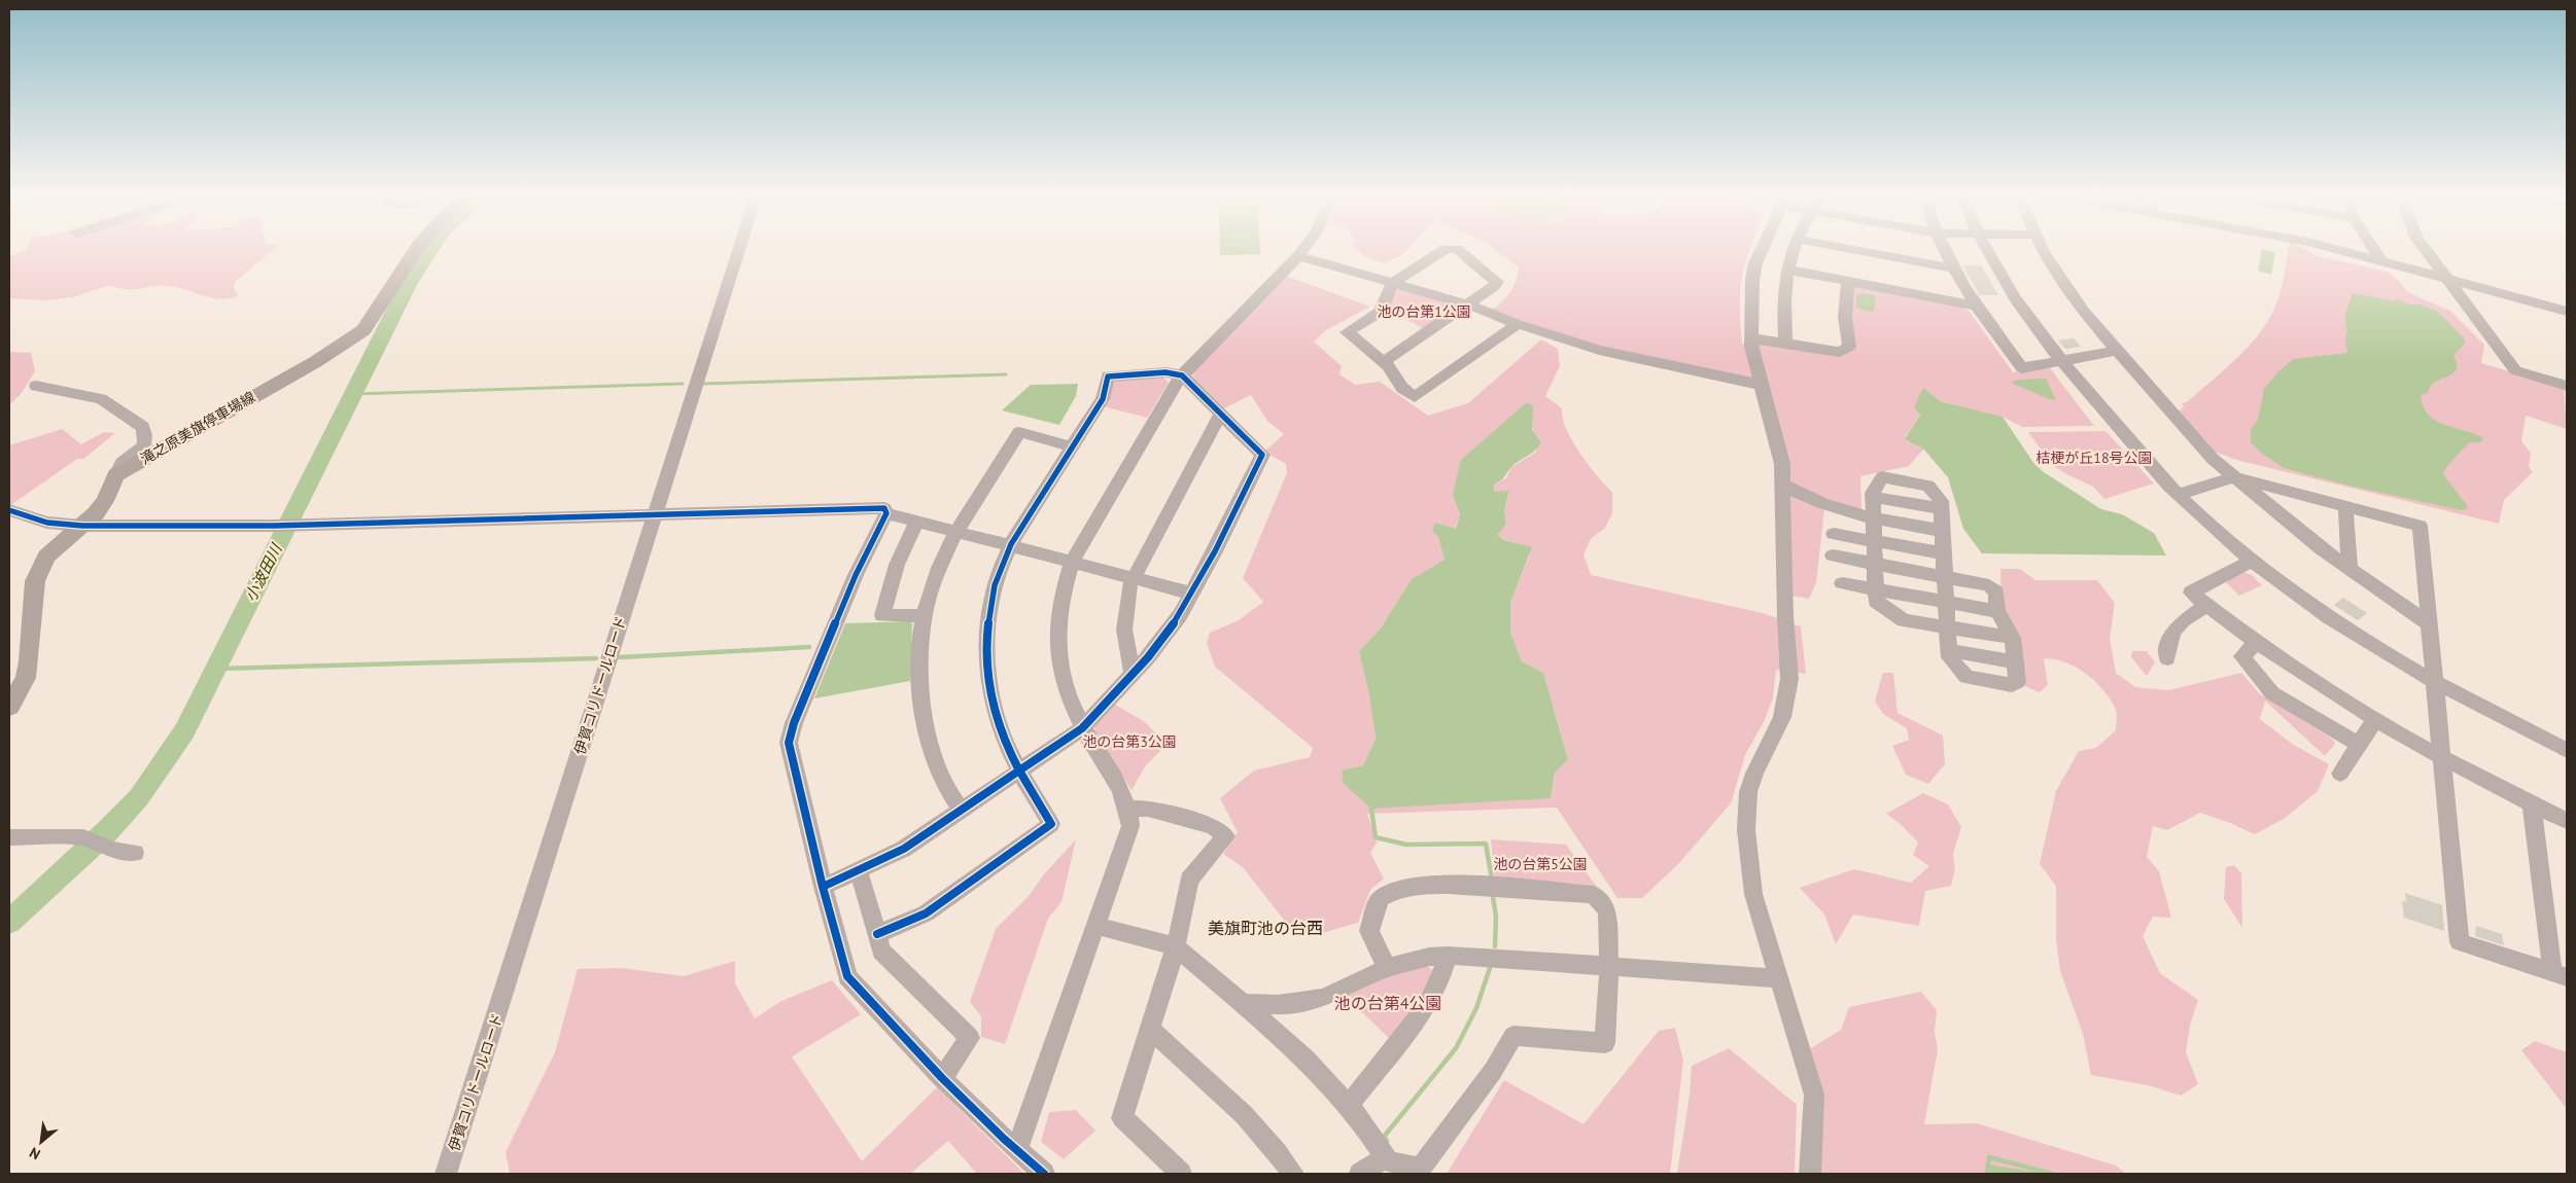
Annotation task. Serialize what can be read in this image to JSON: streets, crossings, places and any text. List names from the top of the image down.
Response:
{
  "streets": {
    "main road": ["滝之原美旗停車場線"],
    "street": ["伊賀コリドールロード"]
  },
  "districts": ["美旗町池の台西"],
  "water": ["小波田川"],
  "parks": [
    "池の台第1公園",
    "桔梗が丘18号公園",
    "池の台第3公園",
    "池の台第5公園",
    "池の台第4公園"
  ],
  "north": "bottom left"
}
